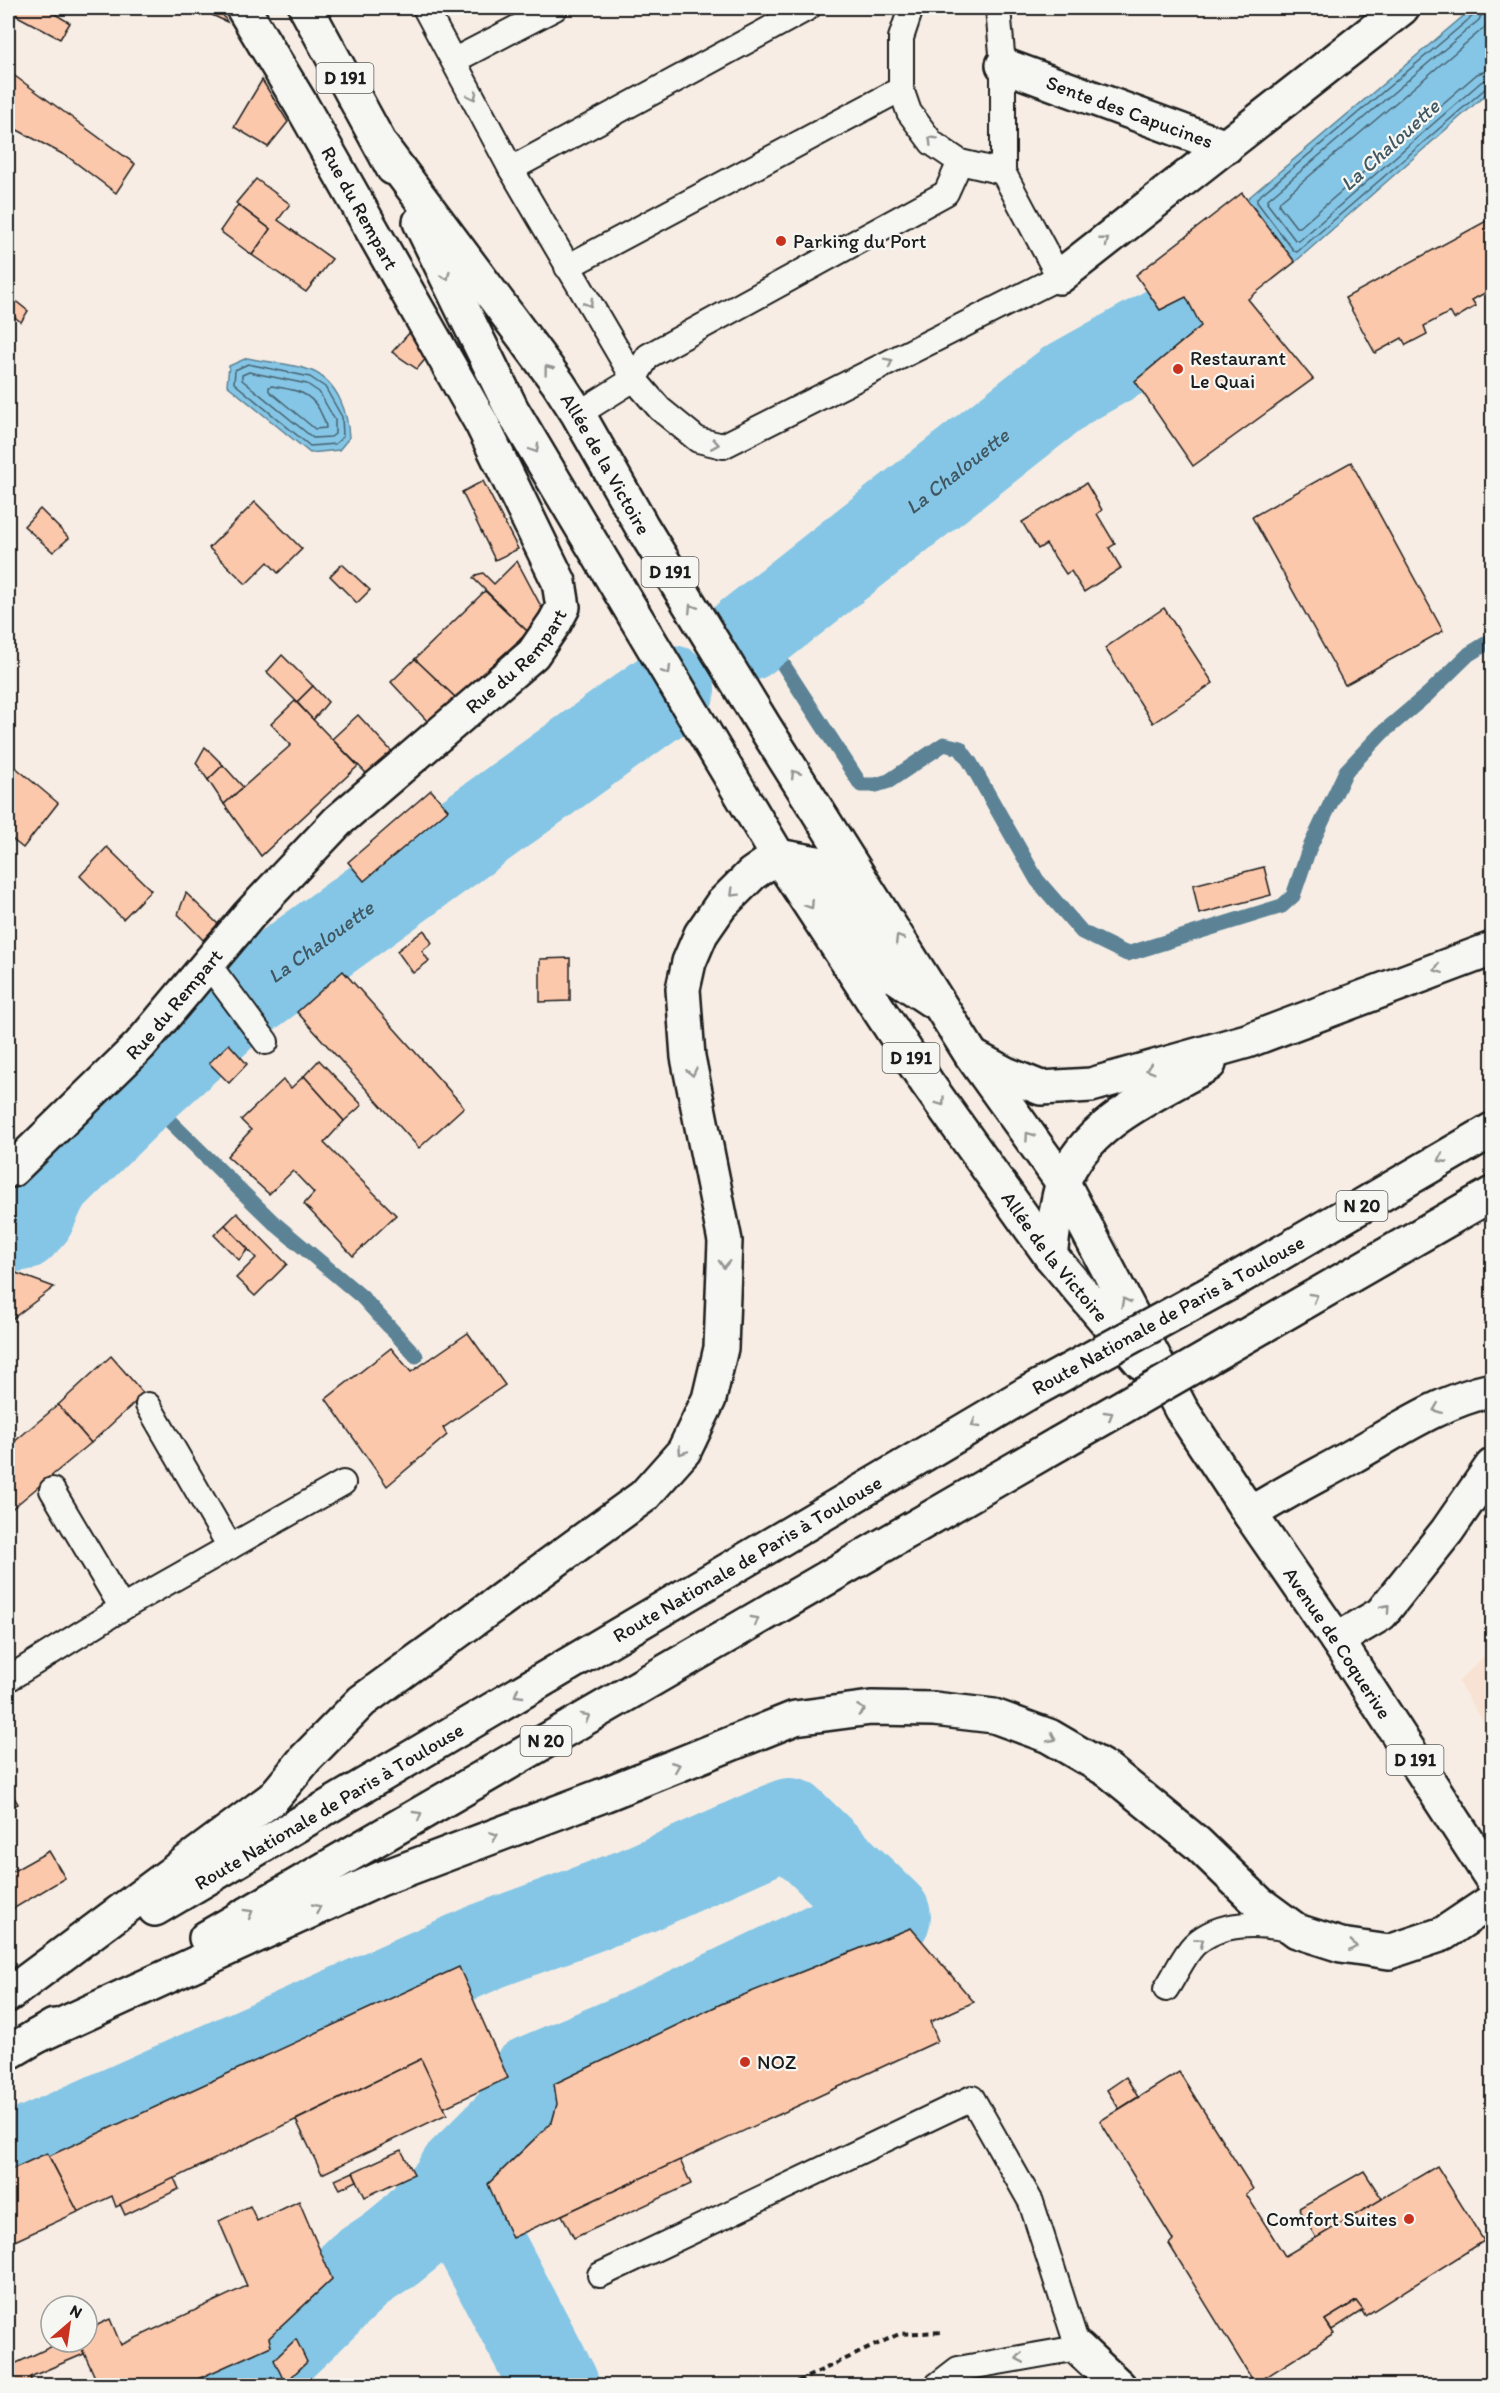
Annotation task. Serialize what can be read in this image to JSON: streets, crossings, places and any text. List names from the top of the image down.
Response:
{
  "streets": {
    "main road": [
      "D 191",
      "Sente des Capucines",
      "Rue du Rempart",
      "Allée de la Victoire",
      "N 20",
      "Route Nationale de Paris à Toulouse",
      "Avenue de Coquerive"
    ]
  },
  "crossings": [
    ["Allée de la Victoire", "Avenue de Coquerive"]
  ],
  "one_way": ["Sente des Capucines"],
  "water": ["La Chalouette"],
  "places": [
    "Parking du Port",
    "Restaurant Le Quai",
    "NOZ",
    "Comfort Suites"
  ],
  "north": "top right"
}
